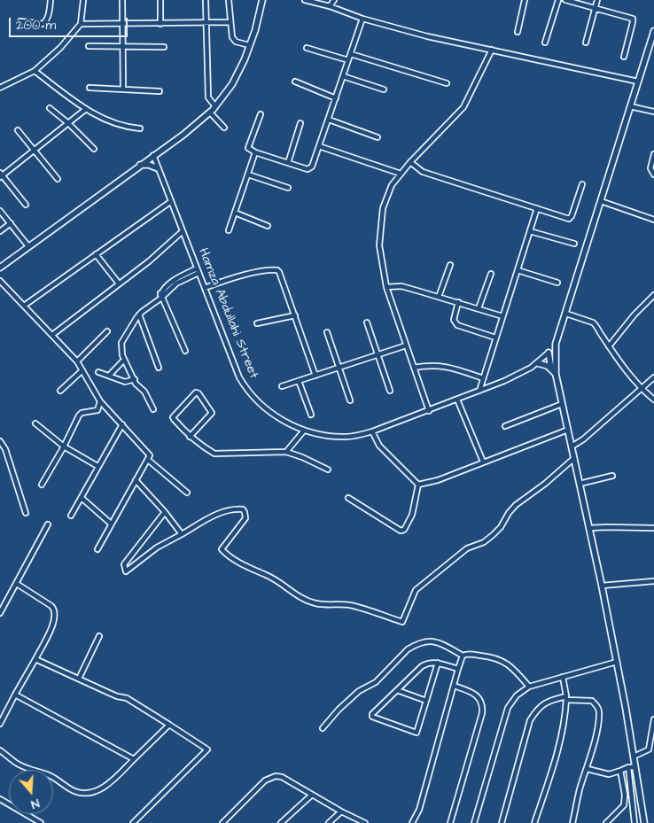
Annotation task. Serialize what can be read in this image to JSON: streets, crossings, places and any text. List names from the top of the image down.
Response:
{
  "streets": {
    "street": ["Hamza Abdullahi Street"]
  },
  "scale_bar": "200 m",
  "north": "bottom"
}
